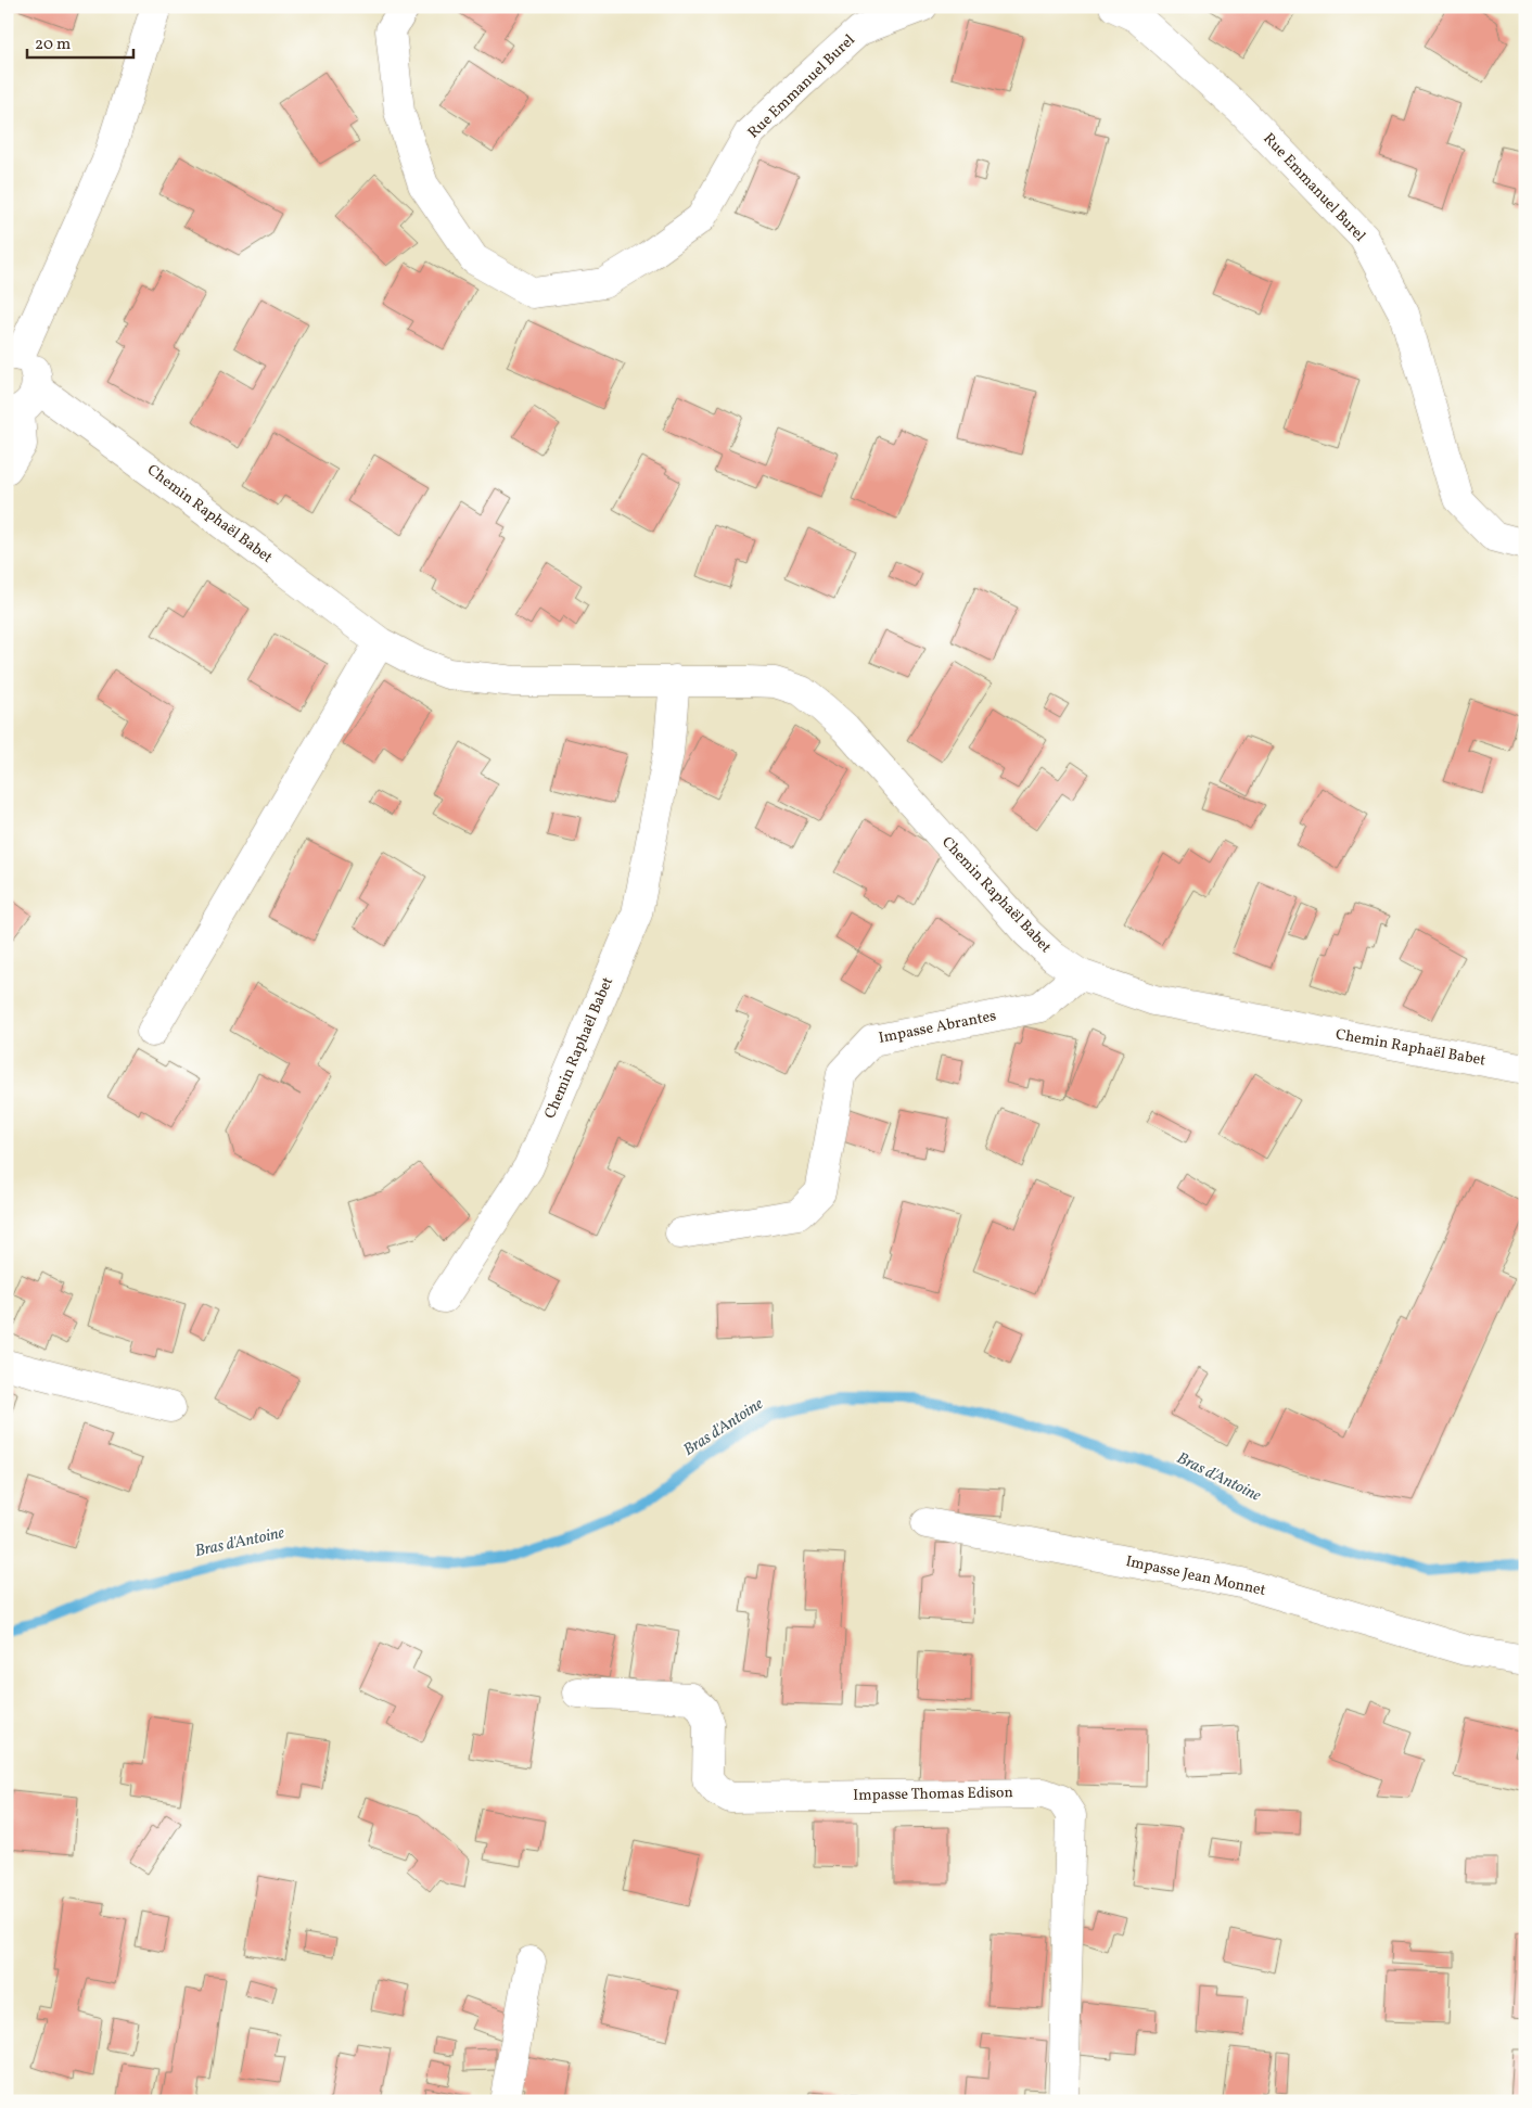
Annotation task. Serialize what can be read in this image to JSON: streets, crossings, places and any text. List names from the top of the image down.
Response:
{
  "streets": {
    "street": [
      "Rue Emmanuel Burel",
      "Chemin Raphaël Babet",
      "Impasse Abrantes",
      "Impasse Jean Monnet",
      "Impasse Thomas Edison"
    ]
  },
  "crossings": [
    ["Chemin Raphaël Babet", "Impasse Abrantes"]
  ],
  "water": ["Bras d'Antoine"],
  "scale_bar": "20 m"
}
